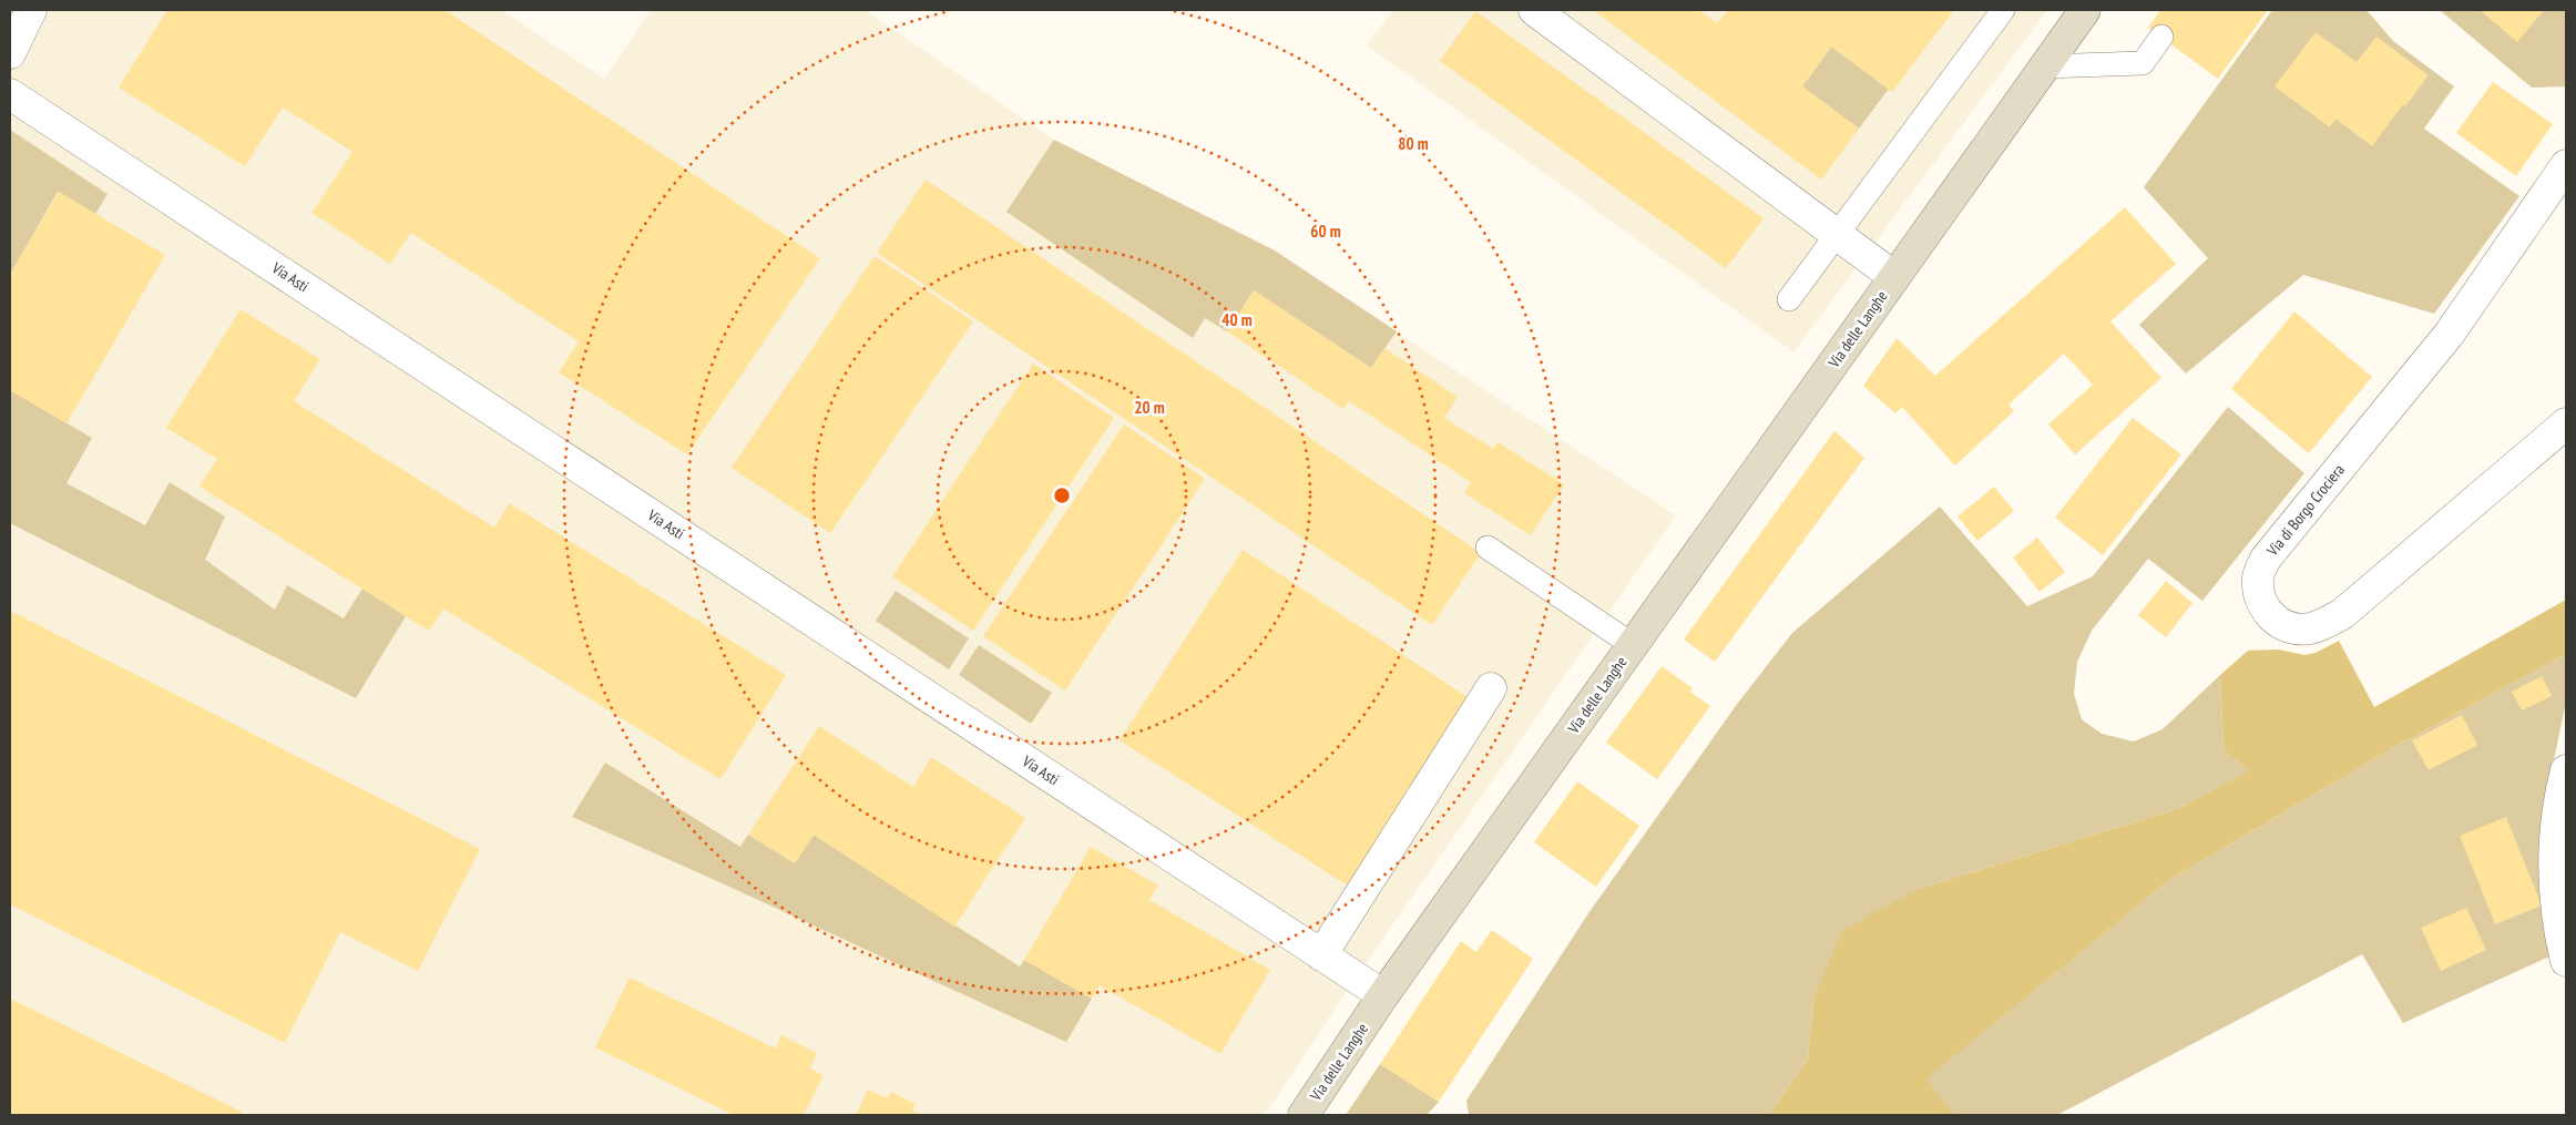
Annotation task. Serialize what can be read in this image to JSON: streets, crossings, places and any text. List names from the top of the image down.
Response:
{
  "streets": {
    "main road": ["Via delle Langhe"],
    "street": ["Via Asti", "Via di Borgo Crociera"]
  },
  "crossings": [
    ["Via Asti", "Via delle Langhe"]
  ],
  "rings": [
    "80 m",
    "60 m",
    "40 m",
    "20 m"
  ]
}
